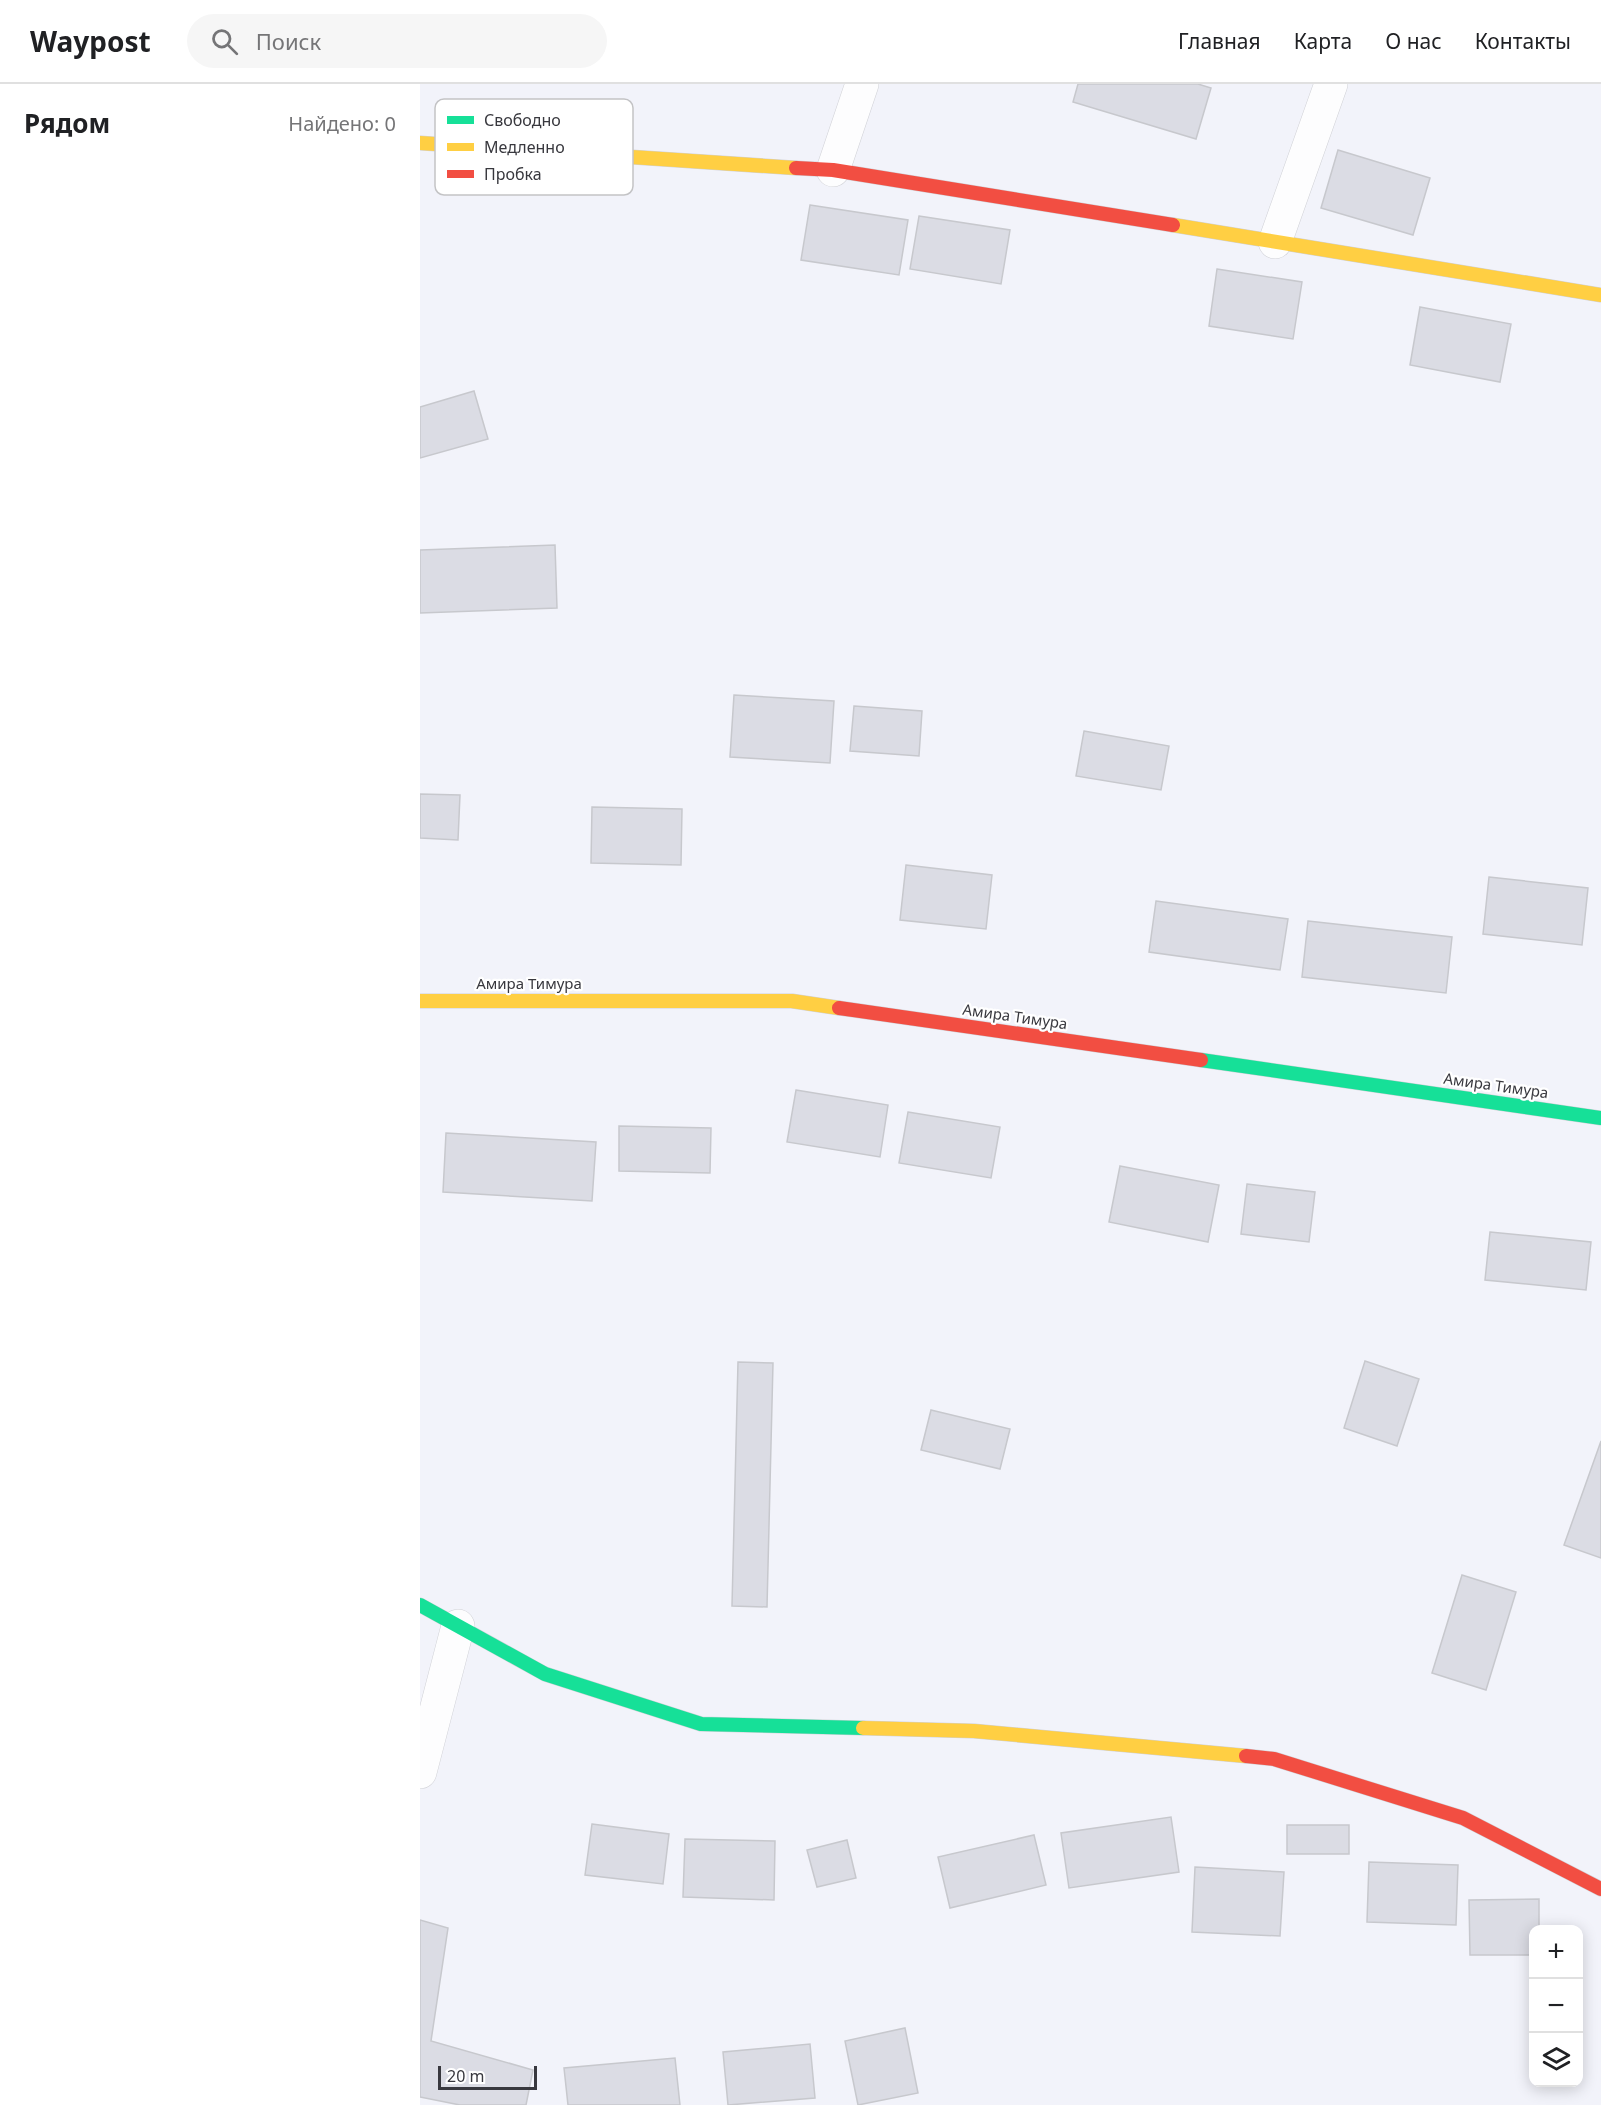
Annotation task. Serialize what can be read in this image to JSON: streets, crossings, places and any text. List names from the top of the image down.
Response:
{
  "streets": {
    "street": ["Амира Тимура"]
  },
  "legend": ["Свободно", "Медленно", "Пробка"],
  "scale_bar": "20 m",
  "page": {
    "header": "Waypost",
    "search": "Поиск",
    "nav": [
      "Главная",
      "Карта",
      "О нас",
      "Контакты"
    ],
    "heading": ["Рядом", "Найдено: 0"],
    "map_buttons": ["+", "−"],
    "scale": "20 m"
  }
}
